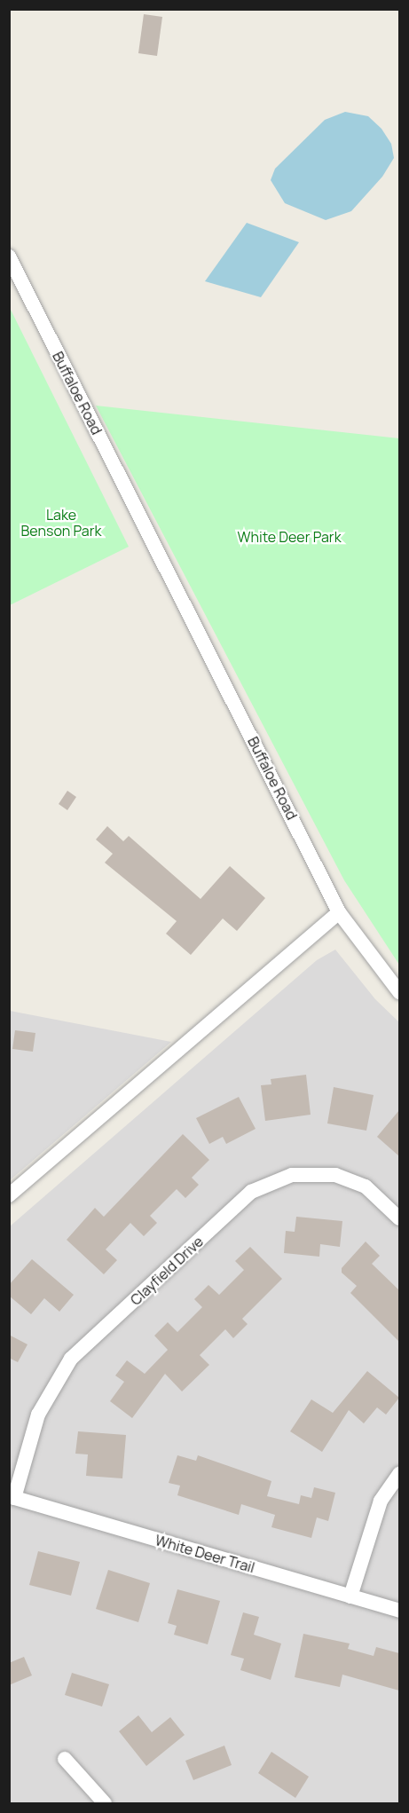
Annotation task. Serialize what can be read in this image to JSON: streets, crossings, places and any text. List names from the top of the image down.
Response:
{
  "streets": {
    "street": ["Buffaloe Road", "Clayfield Drive", "White Deer Trail"]
  },
  "crossings": [
    ["Clayfield Drive", "White Deer Trail"]
  ],
  "parks": ["Lake Benson Park", "White Deer Park"]
}
